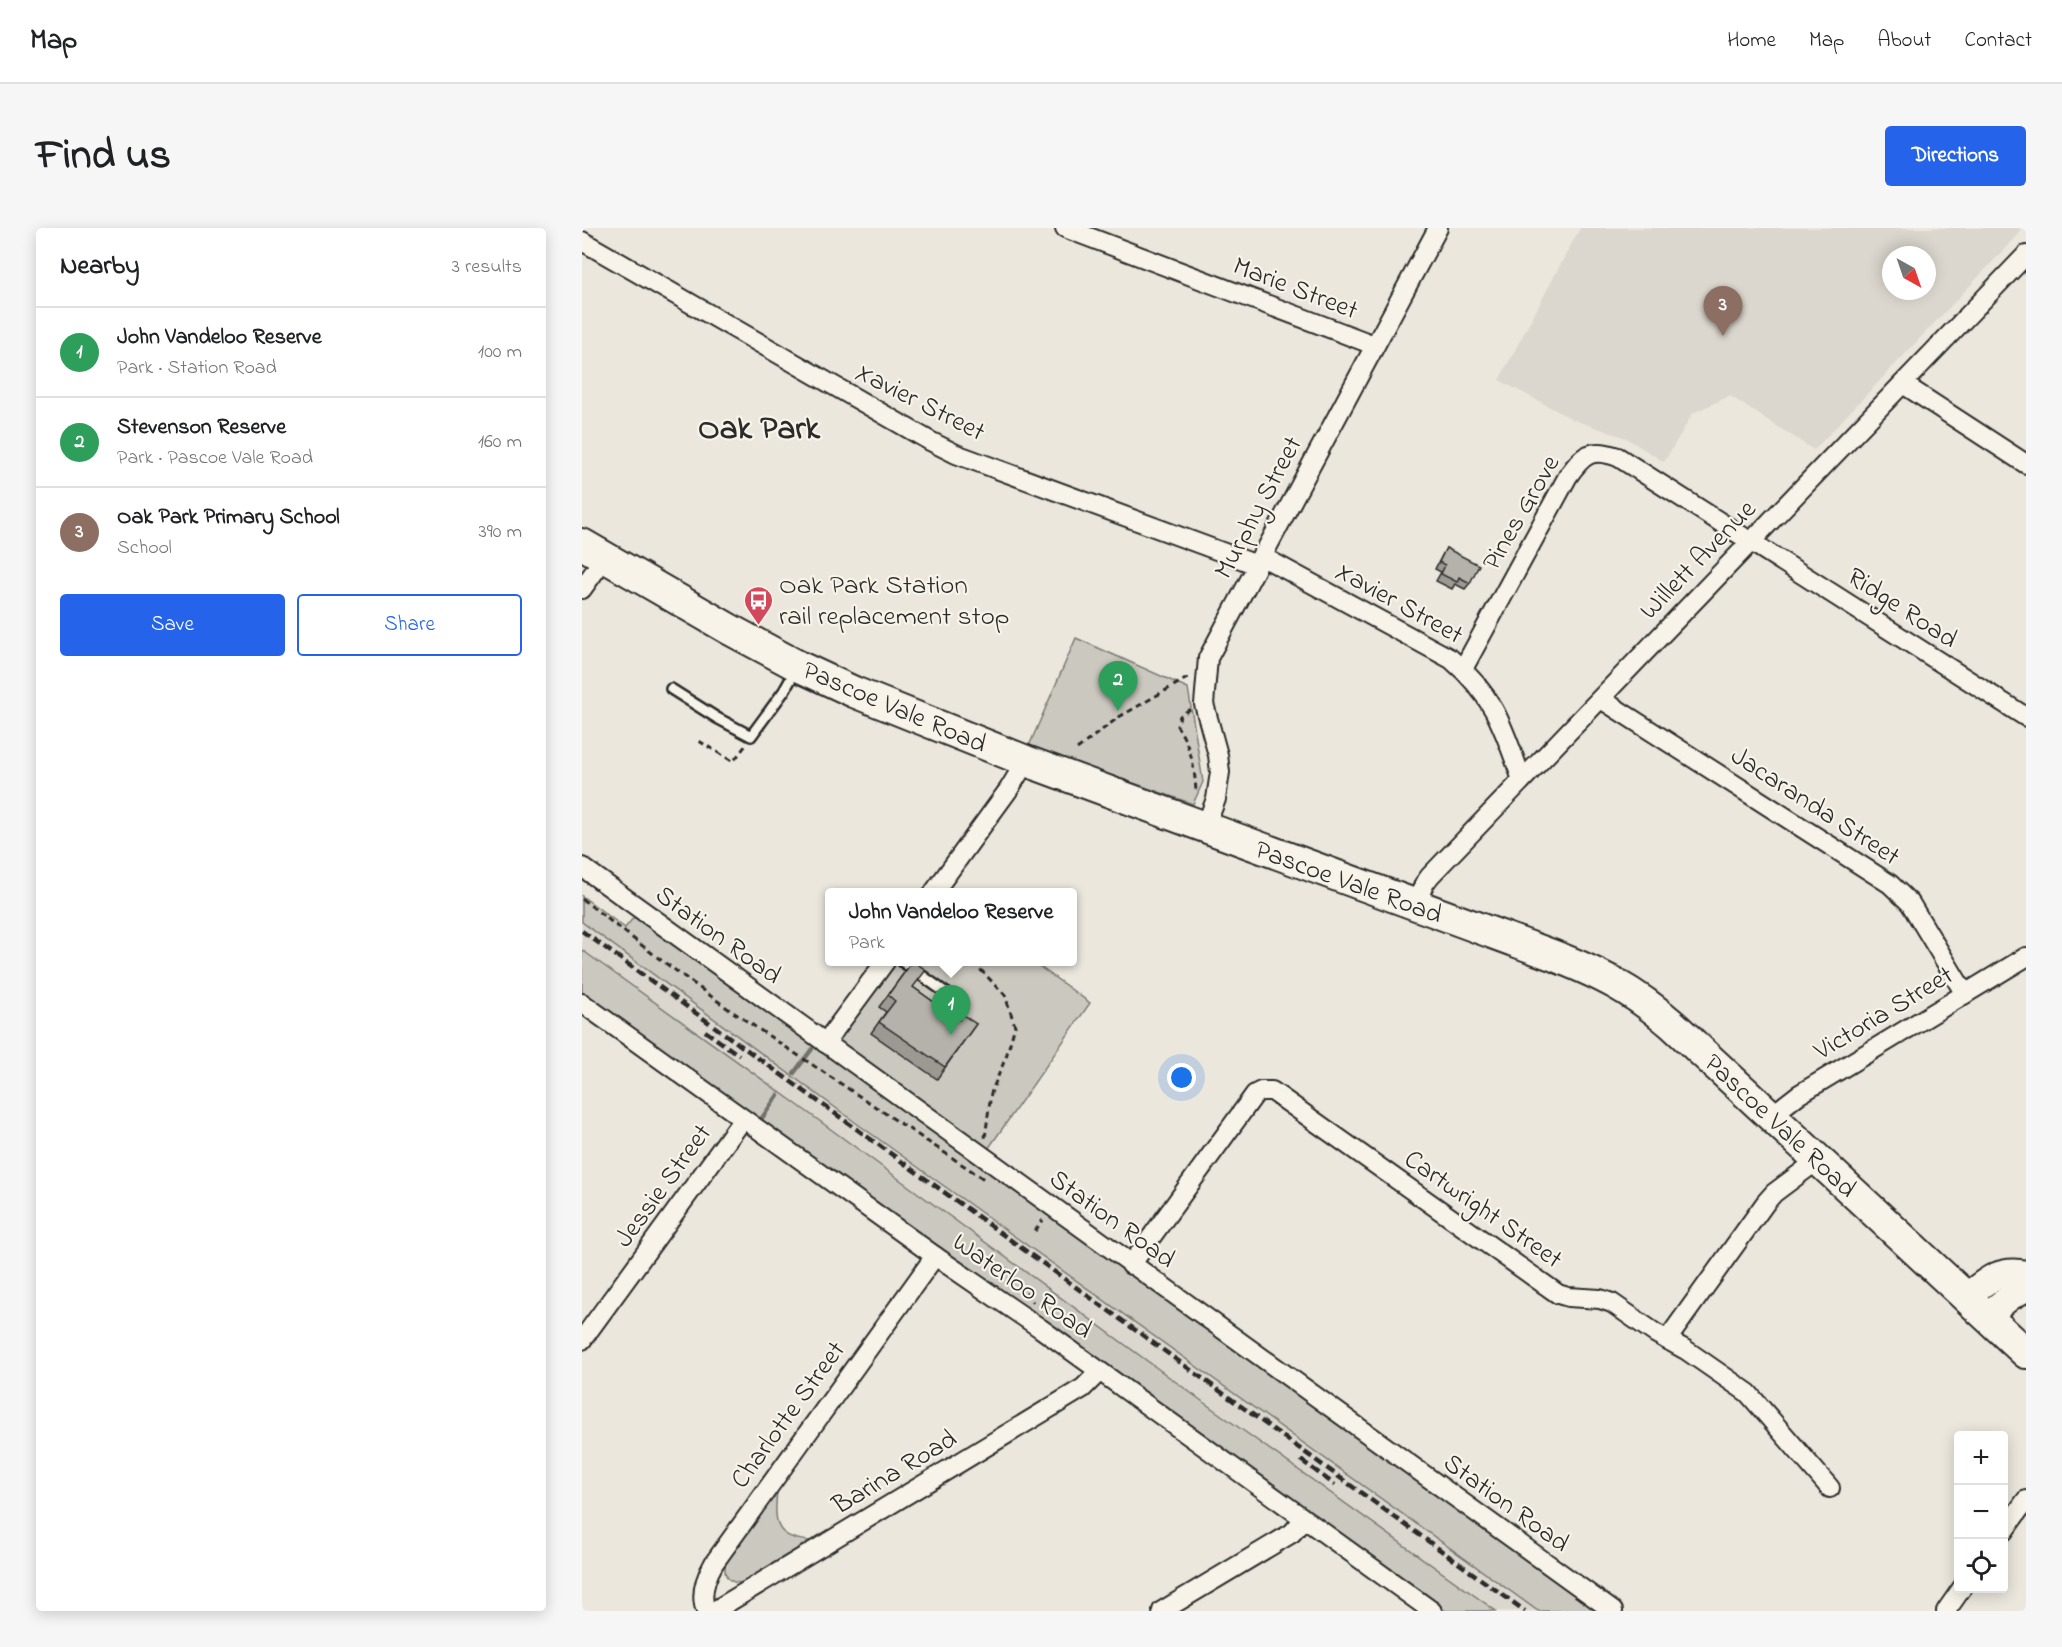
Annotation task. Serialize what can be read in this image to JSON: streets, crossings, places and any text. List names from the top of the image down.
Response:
{
  "streets": {
    "main road": ["Pascoe Vale Road"],
    "street": [
      "Marie Street",
      "Xavier Street",
      "Murphy Street",
      "Pines Grove",
      "Willett Avenue",
      "Ridge Road",
      "Jacaranda Street",
      "Station Road",
      "Victoria Street",
      "Jessie Street",
      "Cartwright Street",
      "Waterloo Road",
      "Charlotte Street",
      "Barina Road"
    ]
  },
  "crossings": [
    ["Marie Street", "Murphy Street"],
    ["Xavier Street", "Murphy Street"],
    ["Xavier Street", "Pines Grove"],
    ["Xavier Street", "Willett Avenue"],
    ["Murphy Street", "Pascoe Vale Road"],
    ["Pines Grove", "Willett Avenue"],
    ["Pines Grove", "Ridge Road"],
    ["Willett Avenue", "Ridge Road"],
    ["Willett Avenue", "Pascoe Vale Road"],
    ["Willett Avenue", "Jacaranda Street"],
    ["Pascoe Vale Road", "Victoria Street"],
    ["Jacaranda Street", "Victoria Street"],
    ["Station Road", "Cartwright Street"],
    ["Jessie Street", "Waterloo Road"],
    ["Waterloo Road", "Charlotte Street"],
    ["Waterloo Road", "Barina Road"]
  ],
  "districts": ["Oak Park"],
  "places": {
    "bus stop": ["Oak Park Station rail replacement stop"]
  },
  "north": "bottom right",
  "page": {
    "header": "Map",
    "nav": [
      "Home",
      "Map",
      "About",
      "Contact"
    ],
    "title": "Find us",
    "buttons": [
      "Directions",
      ["Save", "Share"]
    ],
    "heading": ["Nearby", "3 results"],
    "pins": ["3", "2", "1"],
    "list": [
      {
        "mark": "1",
        "name": "John Vandeloo Reserve",
        "note": "Park · Station Road",
        "value": "100 m"
      },
      {
        "mark": "2",
        "name": "Stevenson Reserve",
        "note": "Park · Pascoe Vale Road",
        "value": "160 m"
      },
      {
        "mark": "3",
        "name": "Oak Park Primary School",
        "note": "School",
        "value": "390 m"
      }
    ],
    "popup": ["John Vandeloo Reserve", "Park"],
    "map_buttons": ["+", "−"]
  }
}
